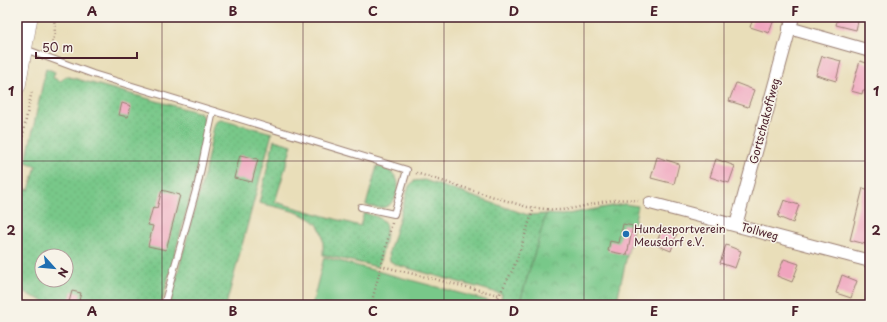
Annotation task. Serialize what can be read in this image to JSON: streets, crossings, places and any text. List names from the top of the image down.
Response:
{
  "streets": {
    "street": ["Gortschakoffweg", "Tollweg"]
  },
  "crossings": [
    ["Gortschakoffweg", "Tollweg"]
  ],
  "places": ["Hundesportverein Meusdorf e.V."],
  "scale_bar": "50 m",
  "north": "bottom right",
  "grid": {
    "columns": [
      "A",
      "B",
      "C",
      "D",
      "E",
      "F"
    ],
    "rows": ["1", "2"]
  }
}
